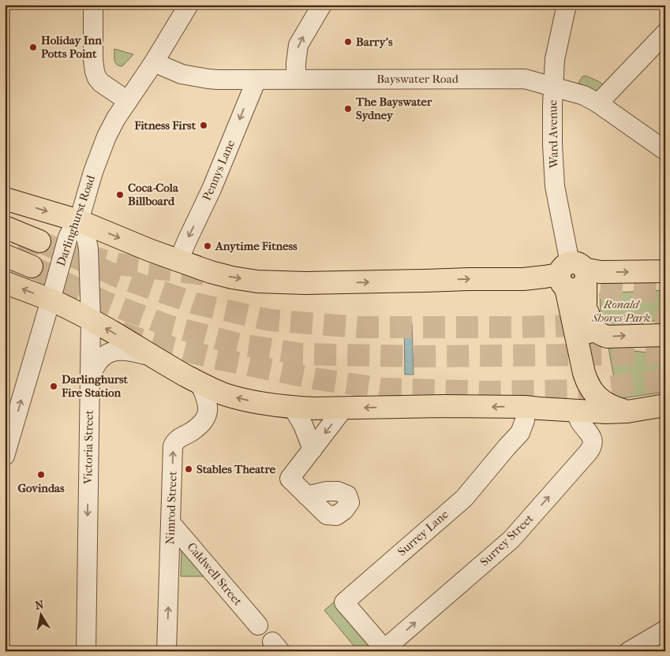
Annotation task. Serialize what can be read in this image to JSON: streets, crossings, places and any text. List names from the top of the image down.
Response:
{
  "streets": {
    "street": [
      "Bayswater Road",
      "Ward Avenue",
      "Pennys Lane",
      "Darlinghurst Road",
      "Victoria Street",
      "Nimrod Street",
      "Surrey Lane",
      "Surrey Street",
      "Caldwell Street"
    ]
  },
  "crossings": [
    ["Bayswater Road", "Ward Avenue"],
    ["Bayswater Road", "Pennys Lane"],
    ["Bayswater Road", "Darlinghurst Road"],
    ["Darlinghurst Road", "Victoria Street"],
    ["Nimrod Street", "Caldwell Street"],
    ["Surrey Lane", "Surrey Street"]
  ],
  "one_way": [
    "Pennys Lane",
    "Victoria Street",
    "Nimrod Street",
    "Surrey Street"
  ],
  "parks": ["Ronald Shores Park"],
  "places": [
    "Barry's",
    "Holiday Inn Potts Point",
    "The Bayswater Sydney",
    "Fitness First",
    "Coca-Cola Billboard",
    "Anytime Fitness",
    "Darlinghurst Fire Station",
    "Stables Theatre",
    "Govindas"
  ],
  "north": "top"
}
